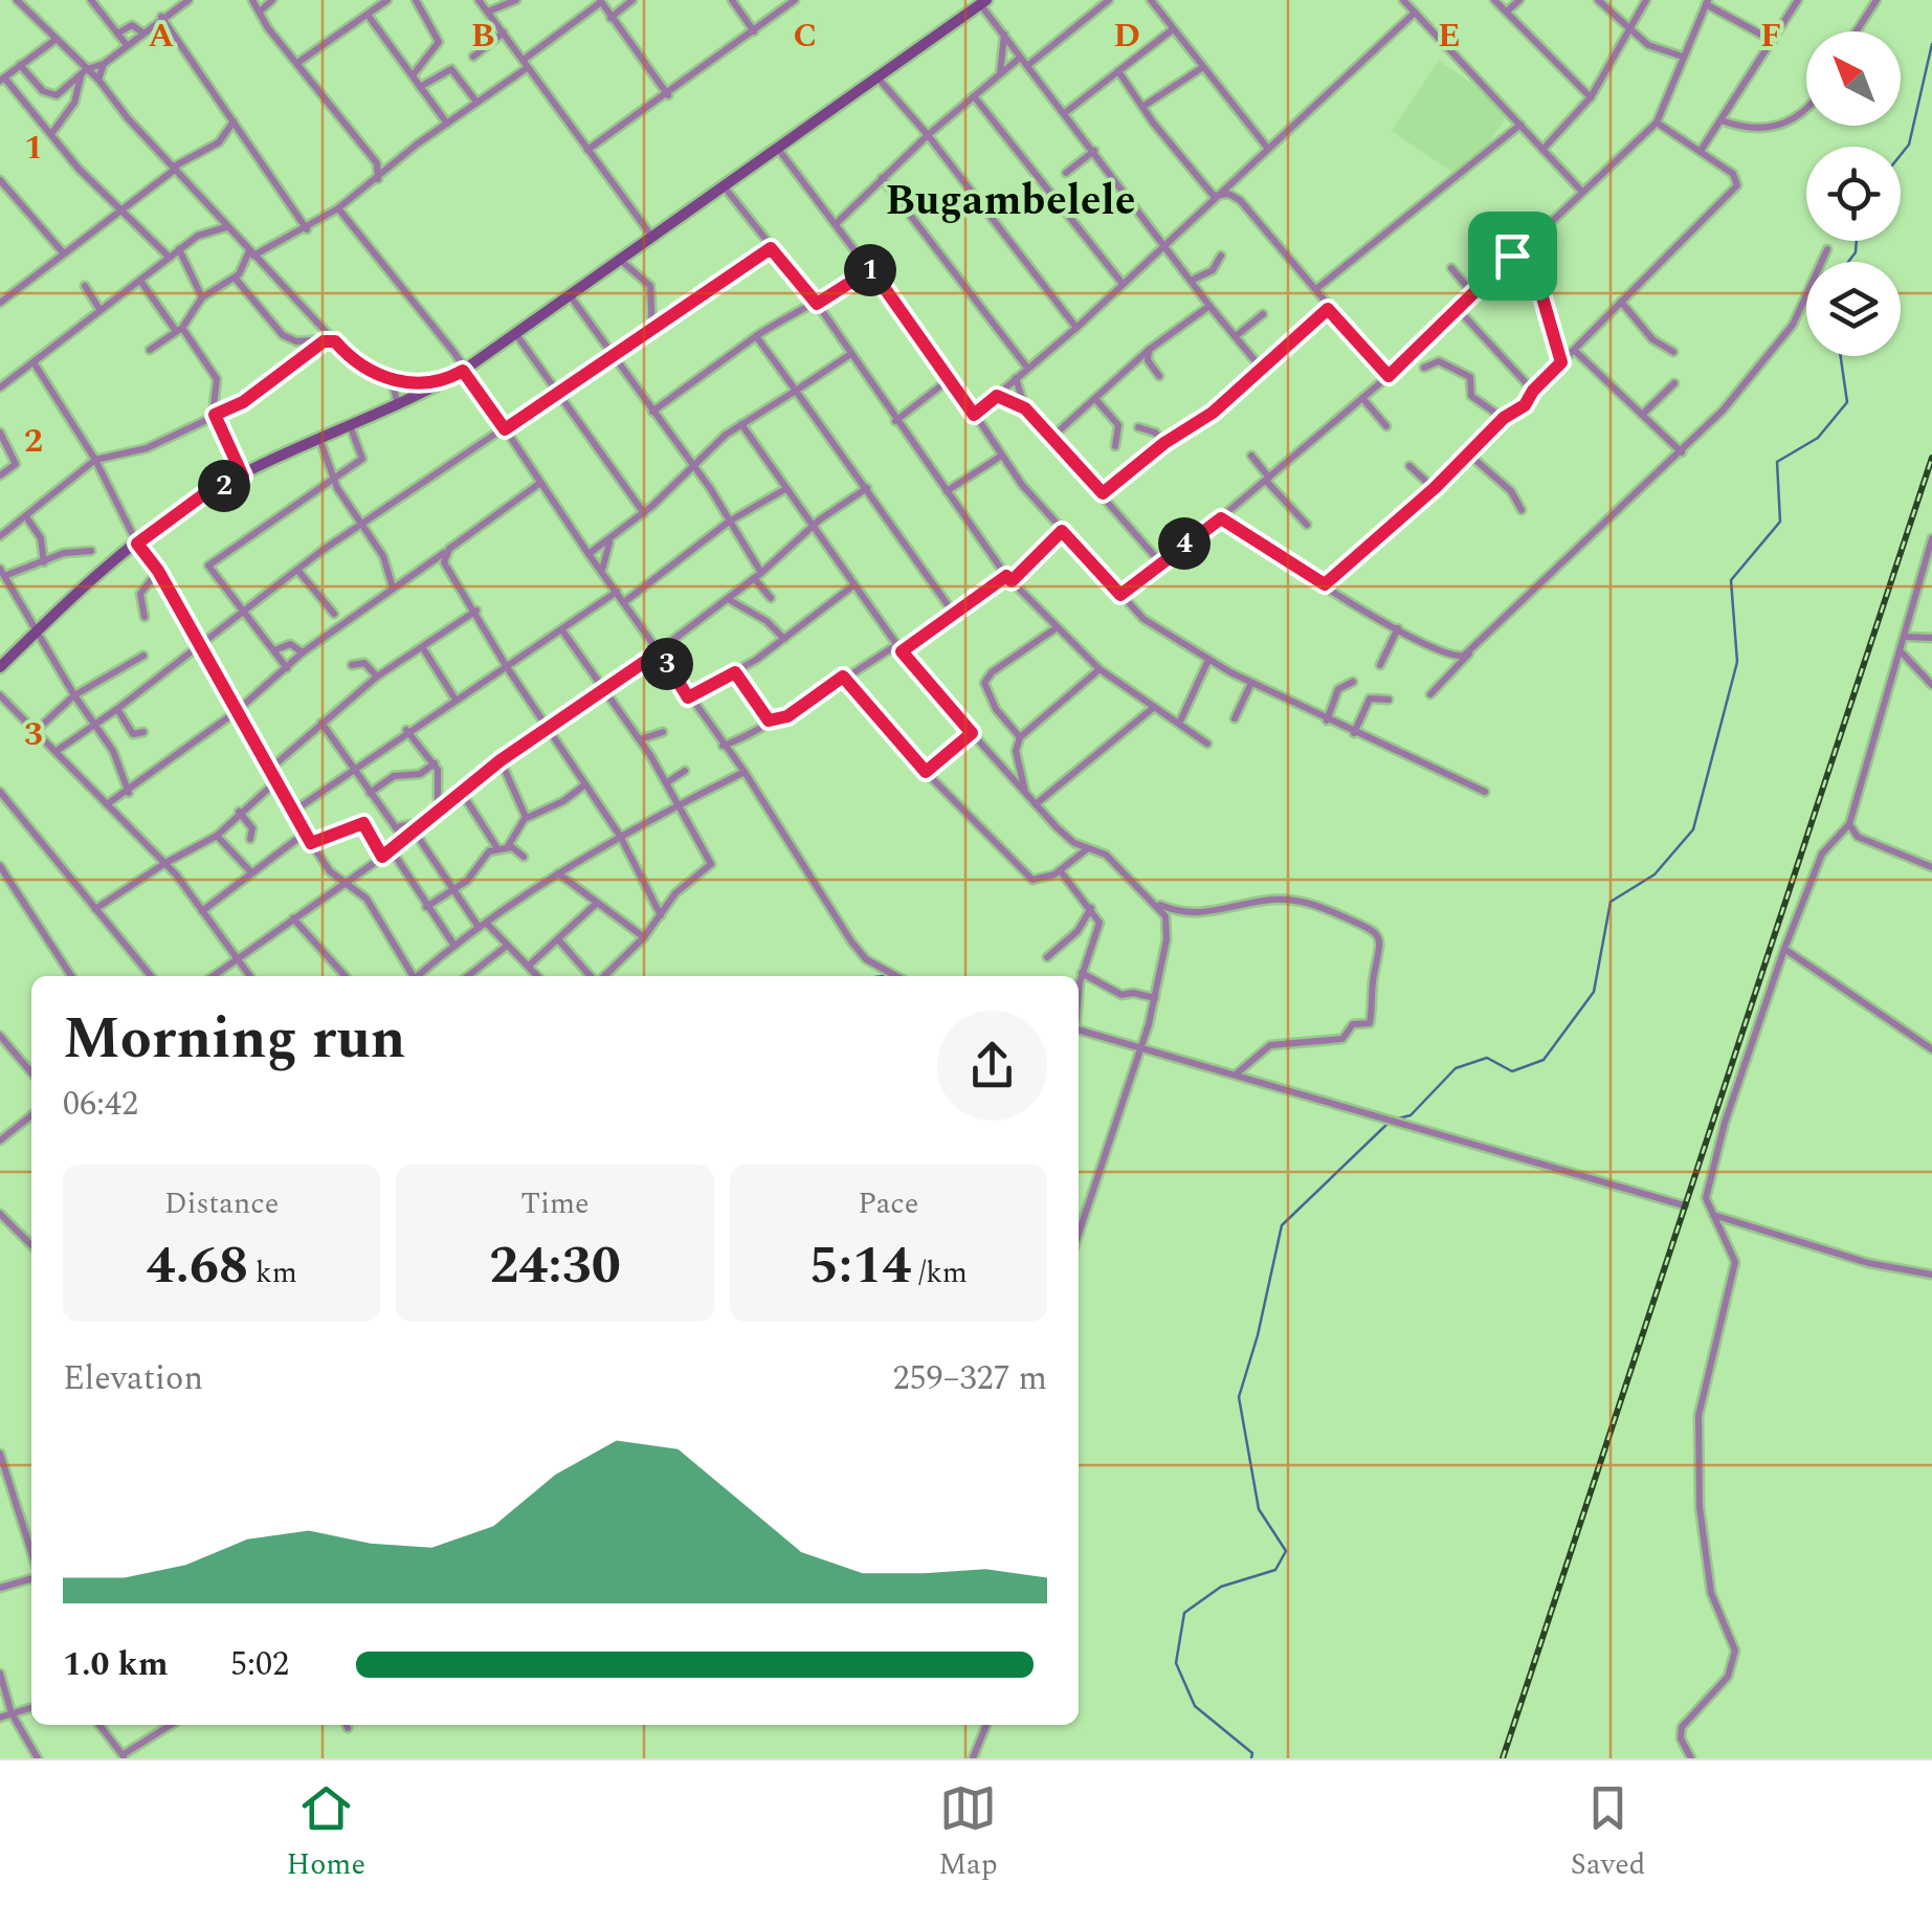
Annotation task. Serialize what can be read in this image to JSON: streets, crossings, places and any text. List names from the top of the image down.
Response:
{
  "districts": ["Bugambelele"],
  "north": "top left",
  "page": {
    "pins": [
      "1",
      "2",
      "4",
      "3"
    ],
    "heading": ["Morning run", "06:42"],
    "stats": [
      ["Distance", "4.68 km"],
      ["Time", "24:30"],
      ["Pace", "5:14 /km"]
    ],
    "chart": ["Elevation", "259–327 m"],
    "list": [
      {
        "name": "1.0 km",
        "note": "5:02"
      }
    ],
    "tabs": ["Home", "Map", "Saved"]
  },
  "grid": {
    "columns": [
      "A",
      "B",
      "C",
      "D",
      "E",
      "F"
    ],
    "rows": ["1", "2", "3"]
  }
}
